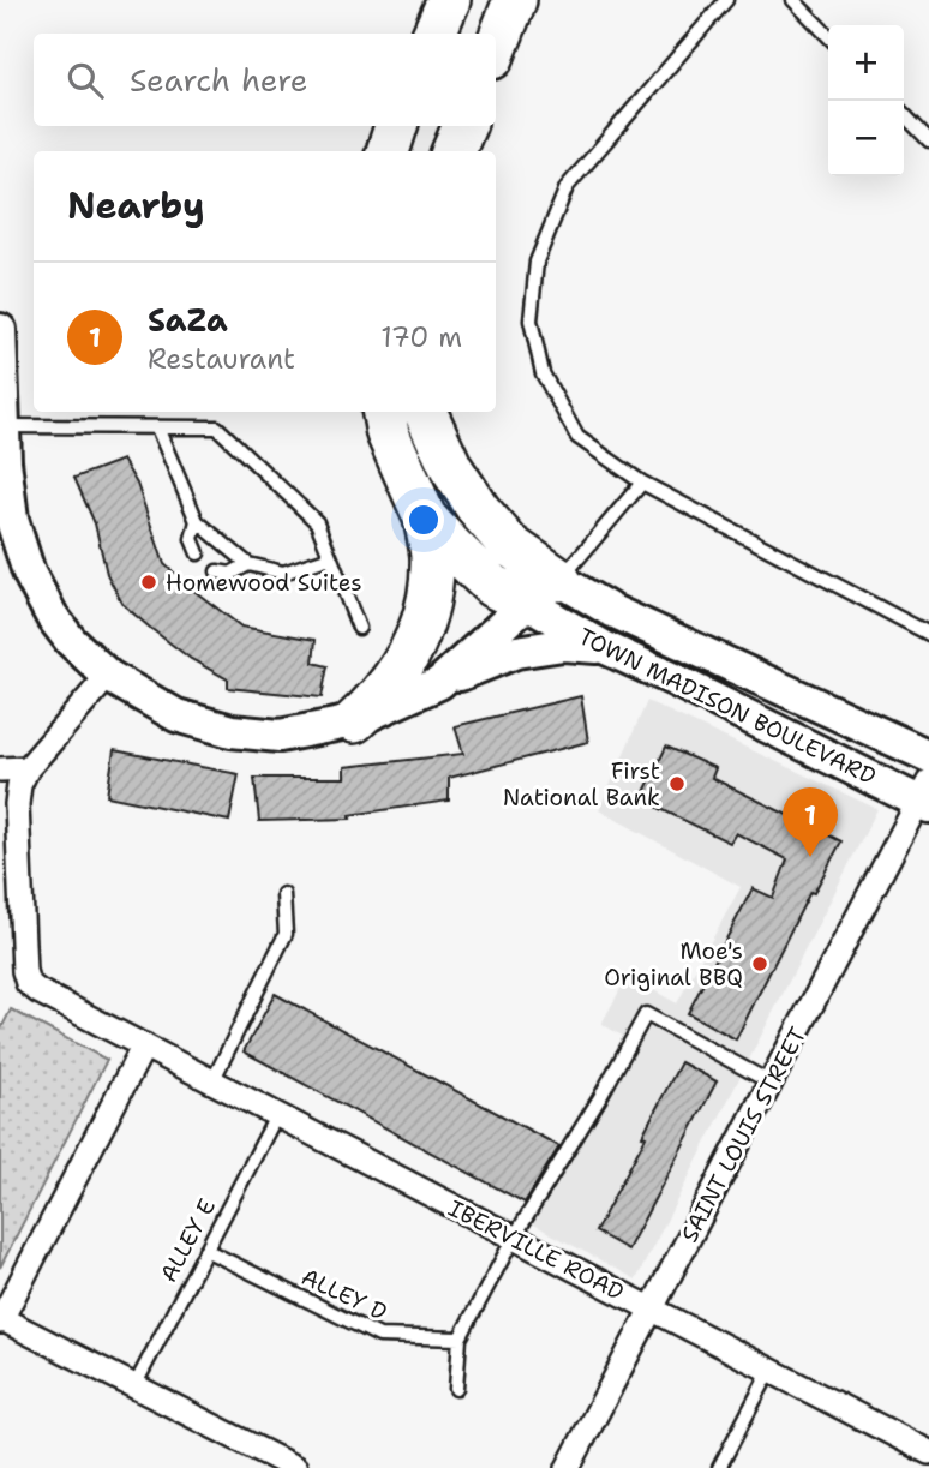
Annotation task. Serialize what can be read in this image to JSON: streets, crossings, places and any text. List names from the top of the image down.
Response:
{
  "streets": {
    "main road": ["TOWN MADISON BOULEVARD"],
    "street": ["SAINT LOUIS STREET", "IBERVILLE ROAD"],
    "lane": ["ALLEY E", "ALLEY D"]
  },
  "crossings": [
    ["TOWN MADISON BOULEVARD", "SAINT LOUIS STREET"],
    ["SAINT LOUIS STREET", "IBERVILLE ROAD"],
    ["ALLEY E", "IBERVILLE ROAD"],
    ["ALLEY E", "ALLEY D"]
  ],
  "places": ["Homewood Suites", "First National Bank", "Moe's Original BBQ"],
  "page": {
    "map_buttons": ["+", "−"],
    "search": "Search here",
    "heading": "Nearby",
    "list": [
      {
        "mark": "1",
        "name": "SaZa",
        "note": "Restaurant",
        "value": "170 m"
      }
    ],
    "pins": "1"
  }
}
